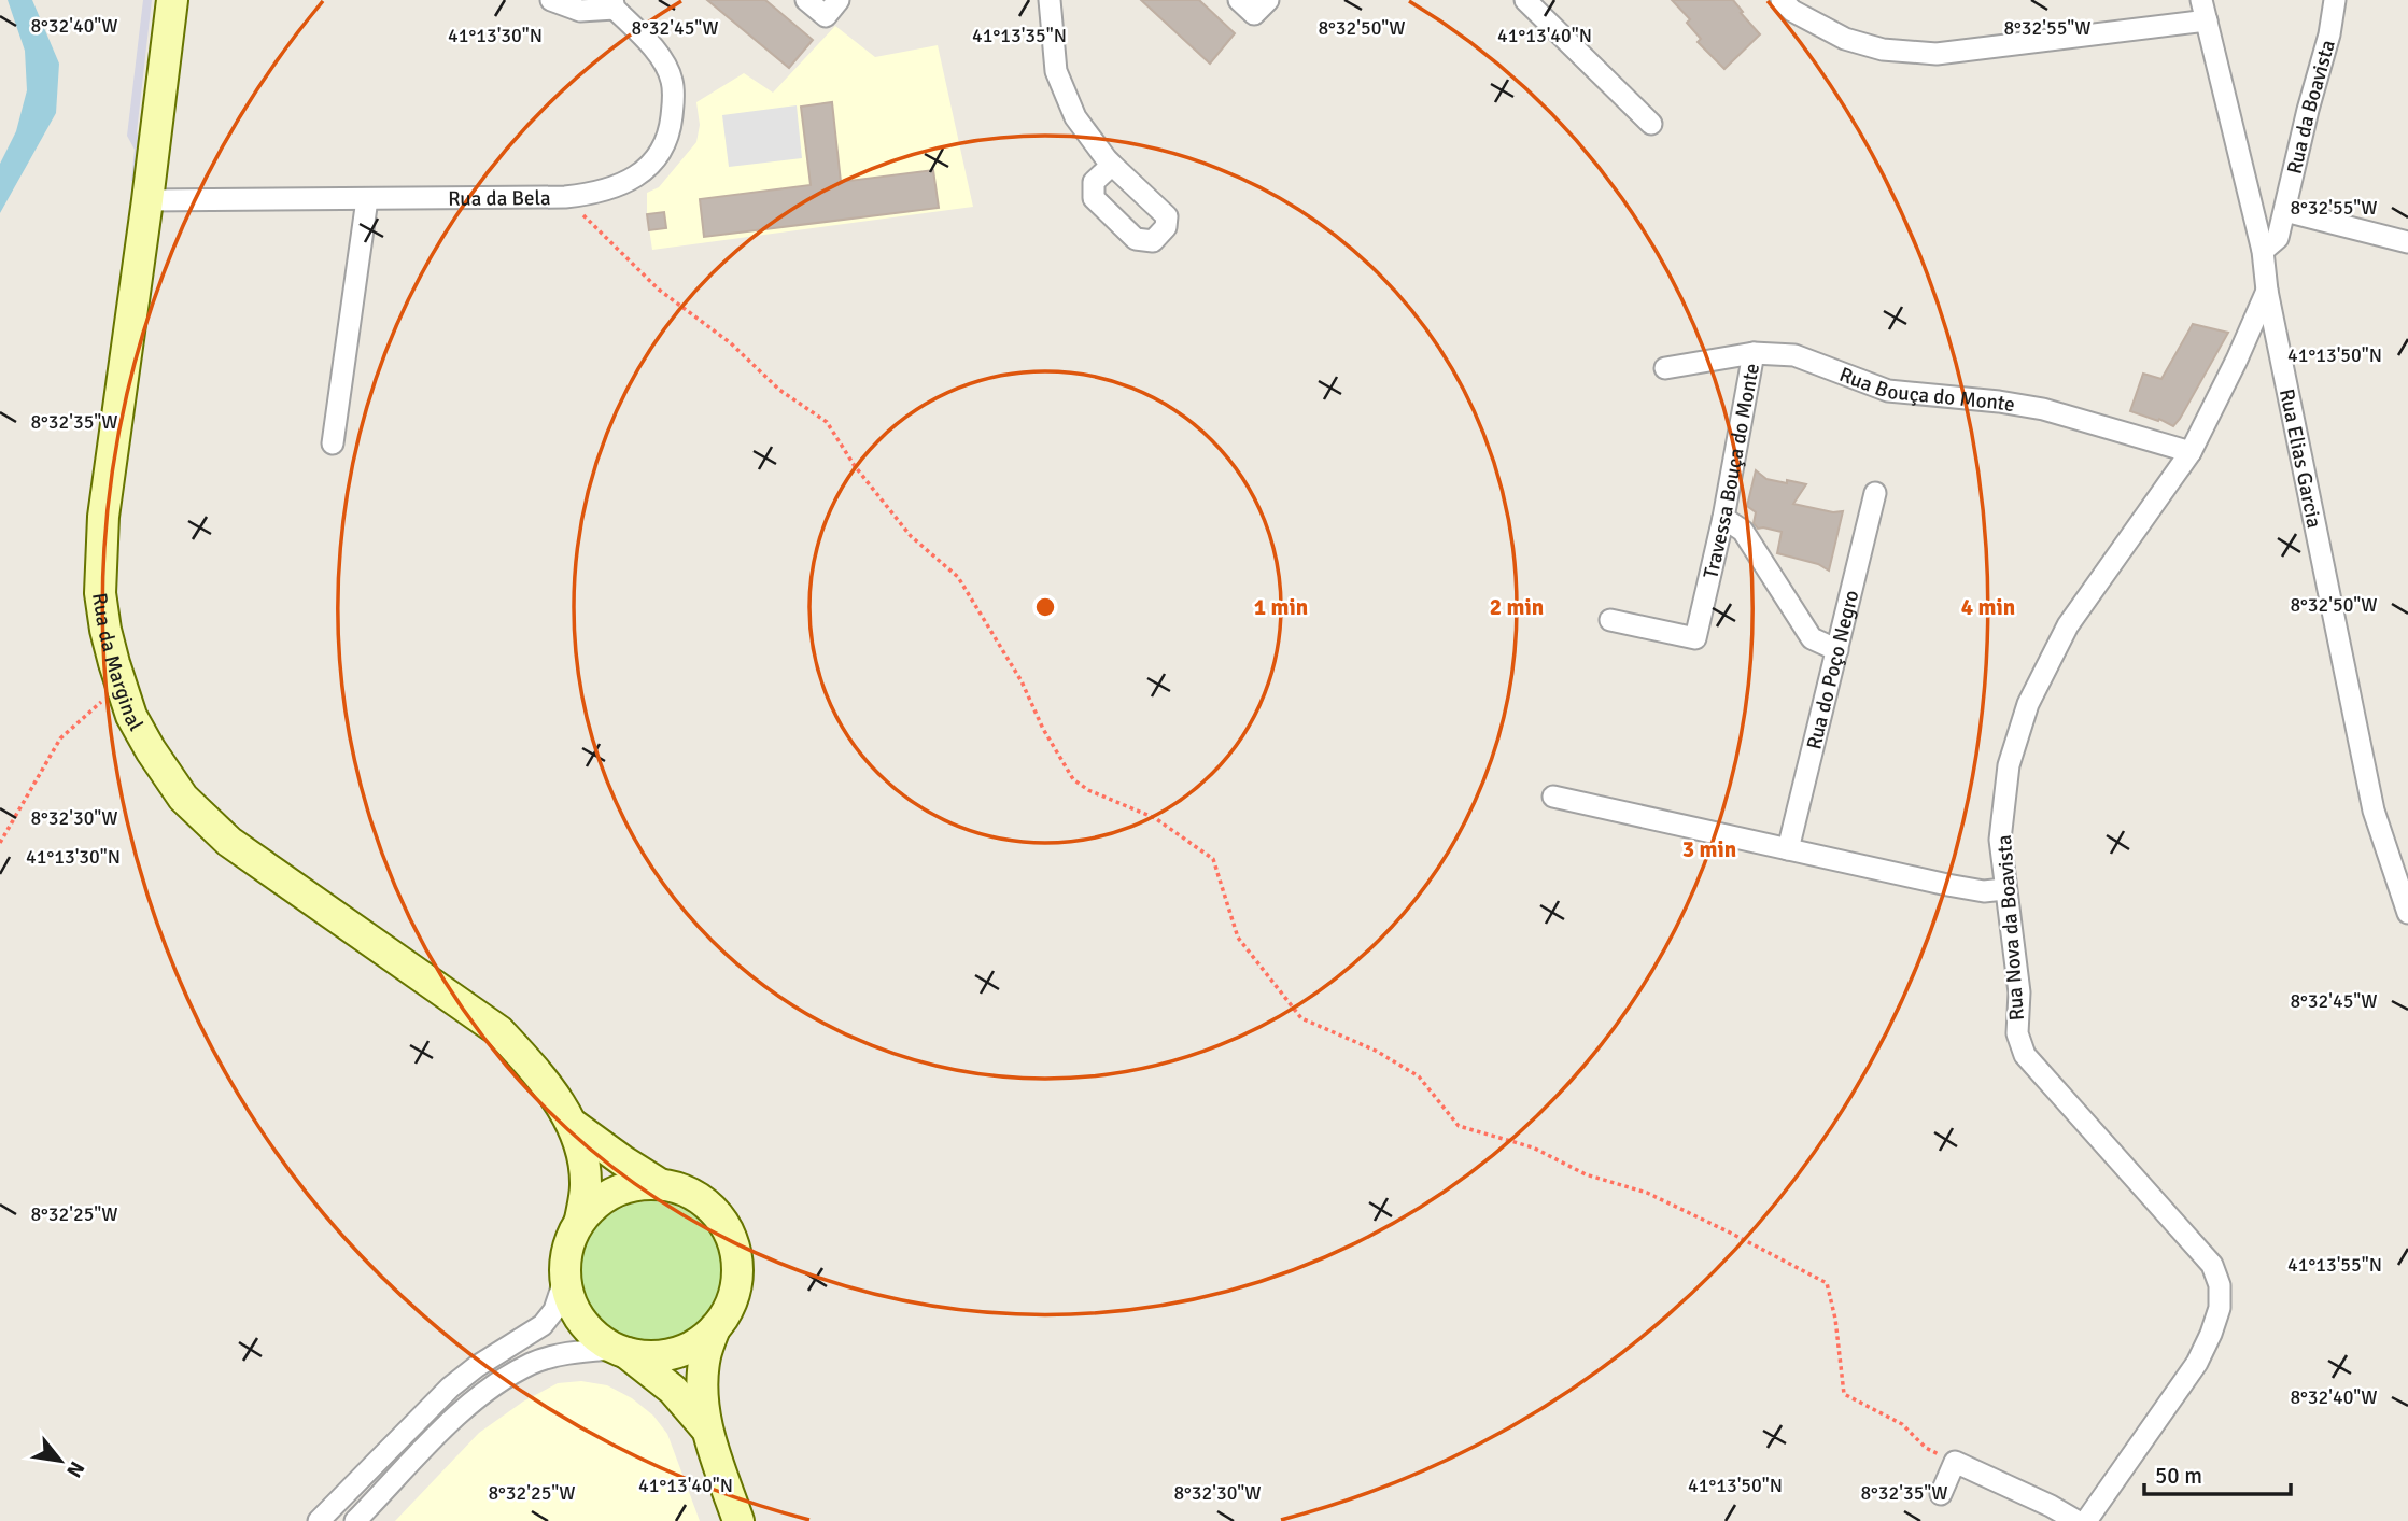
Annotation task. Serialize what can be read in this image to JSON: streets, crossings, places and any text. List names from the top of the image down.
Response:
{
  "streets": {
    "street": [
      "Rua da Boavista",
      "Rua da Bela",
      "Rua Bouça do Monte",
      "Rua Elias Garcia",
      "Travessa Bouça do Monte",
      "Rua da Marginal",
      "Rua do Poço Negro",
      "Rua Nova da Boavista"
    ]
  },
  "crossings": [
    ["Rua da Boavista", "Rua Elias Garcia"],
    ["Rua da Bela", "Rua da Marginal"],
    ["Rua Bouça do Monte", "Travessa Bouça do Monte"],
    ["Rua Bouça do Monte", "Rua Nova da Boavista"],
    ["Rua Elias Garcia", "Rua Nova da Boavista"]
  ],
  "scale_bar": "50 m",
  "north": "bottom right",
  "coordinates": [
    "8°32'40\"W",
    "8°32'45\"W",
    "8°32'50\"W",
    "8°32'55\"W",
    "41°13'30\"N",
    "41°13'35\"N",
    "41°13'40\"N",
    "41°13'50\"N",
    "8°32'35\"W",
    "8°32'30\"W",
    "8°32'25\"W",
    "41°13'55\"N"
  ],
  "rings": [
    "1 min",
    "2 min",
    "4 min",
    "3 min"
  ]
}
